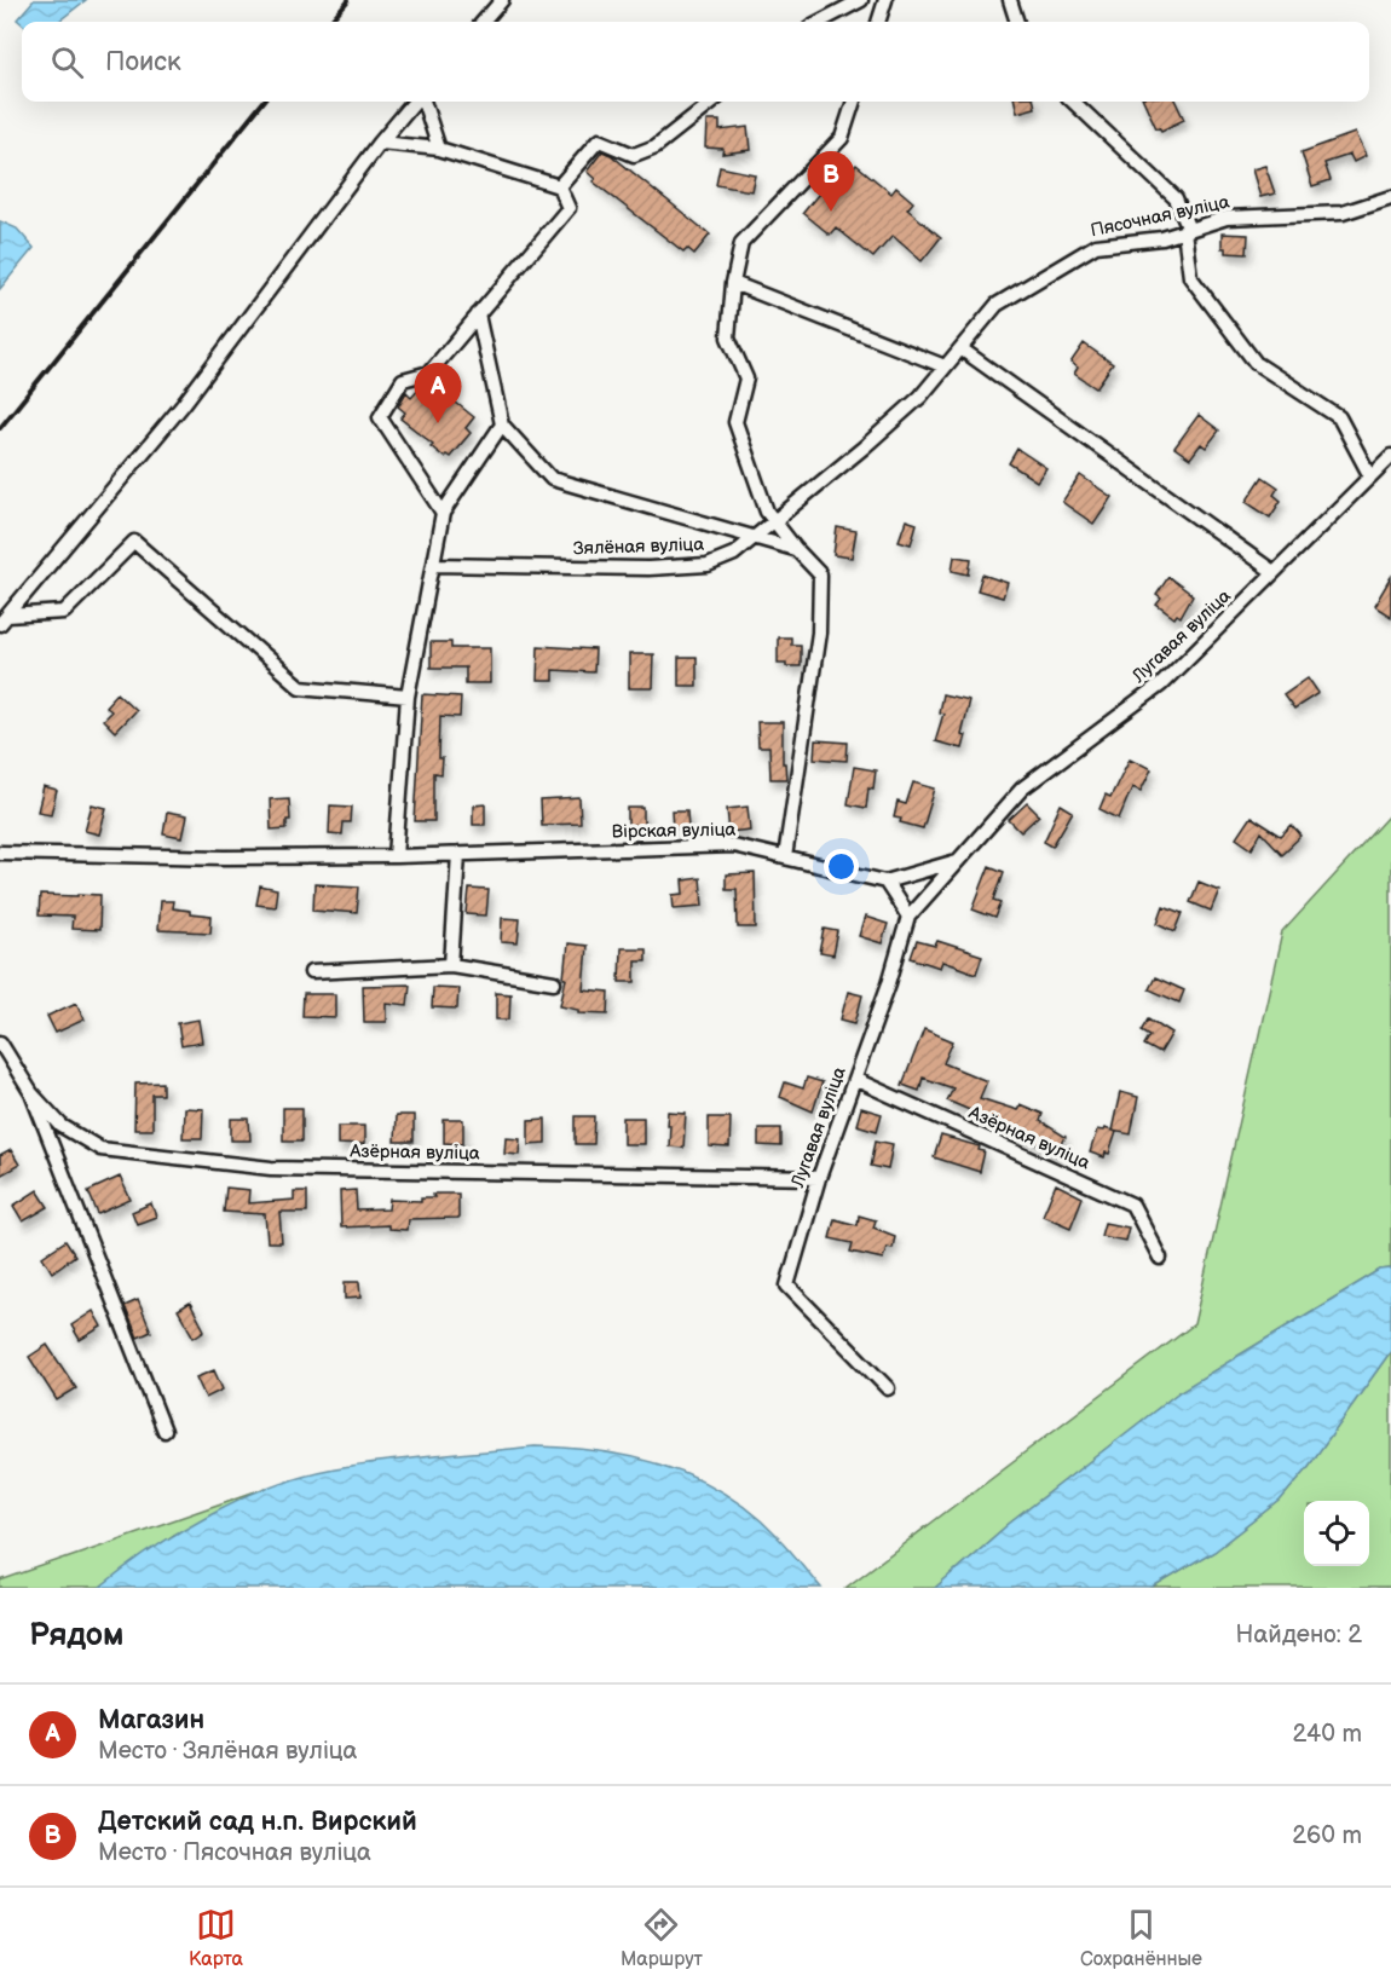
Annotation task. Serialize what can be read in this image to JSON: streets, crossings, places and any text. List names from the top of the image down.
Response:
{
  "streets": {
    "street": [
      "Пясочная вуліца",
      "Зялёная вуліца",
      "Лугавая вуліца",
      "Вірская вуліца",
      "Азёрная вуліца"
    ]
  },
  "crossings": [
    ["Пясочная вуліца", "Зялёная вуліца"],
    ["Лугавая вуліца", "Азёрная вуліца"]
  ],
  "page": {
    "search": "Поиск",
    "pins": ["B", "A"],
    "heading": ["Рядом", "Найдено: 2"],
    "list": [
      {
        "mark": "A",
        "name": "Магазин",
        "note": "Место · Зялёная вуліца",
        "value": "240 m"
      },
      {
        "mark": "B",
        "name": "Детский сад н.п. Вирский",
        "note": "Место · Пясочная вуліца",
        "value": "260 m"
      }
    ],
    "nav": ["Карта", "Маршрут", "Сохранённые"]
  }
}
